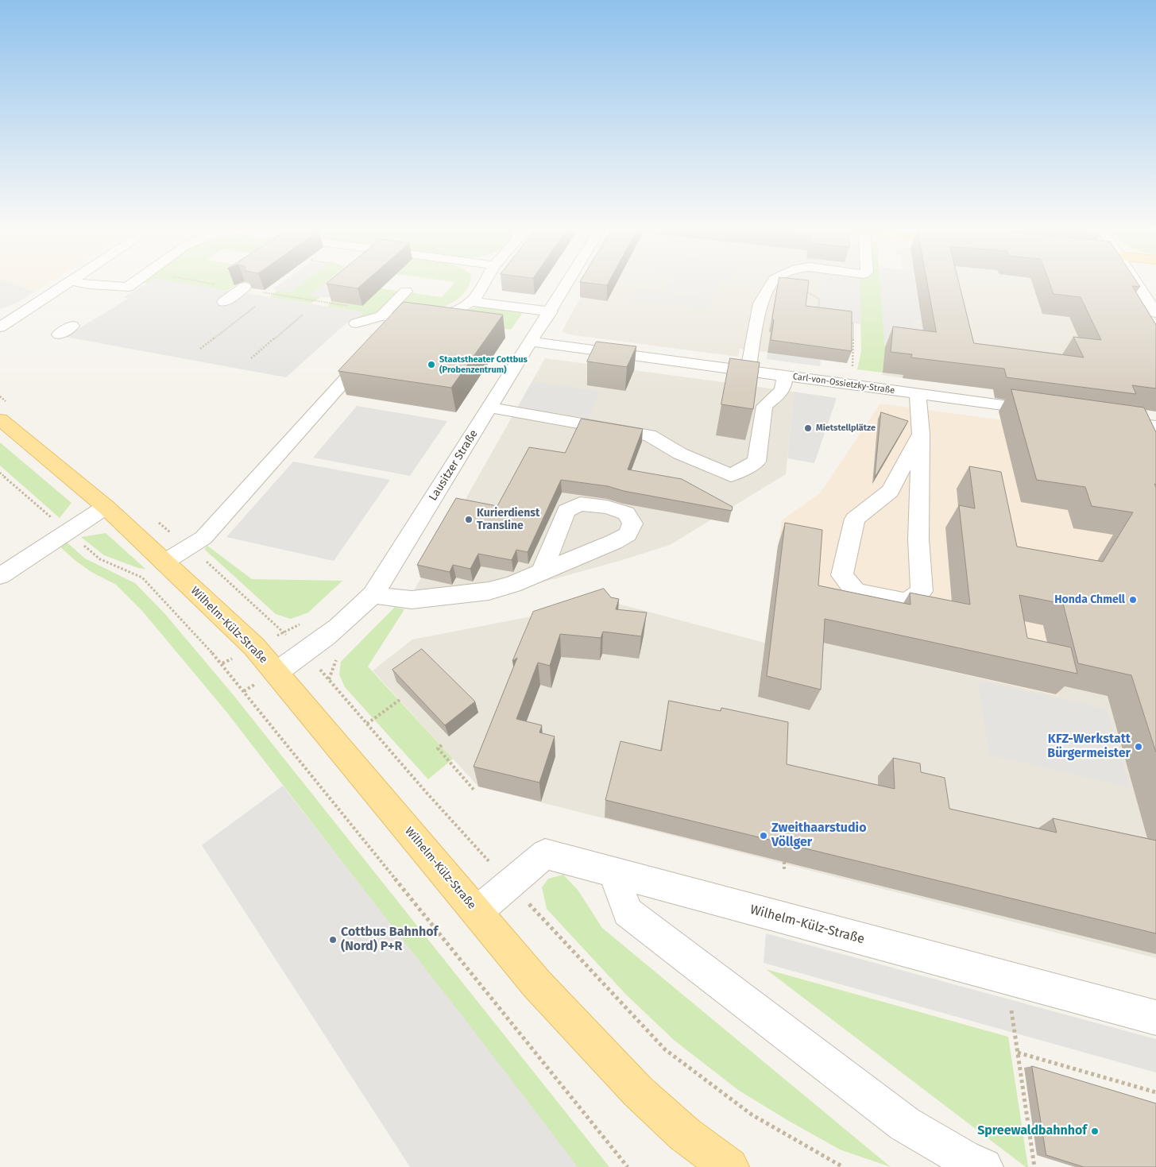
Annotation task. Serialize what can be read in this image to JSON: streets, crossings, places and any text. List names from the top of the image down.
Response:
{
  "streets": {
    "main road": ["Wilhelm-Külz-Straße"],
    "street": ["Carl-von-Ossietzky-Straße", "Lausitzer Straße"]
  },
  "crossings": [
    ["Carl-von-Ossietzky-Straße", "Lausitzer Straße"],
    ["Lausitzer Straße", "Wilhelm-Külz-Straße"]
  ],
  "places": [
    "Staatstheater Cottbus (Probenzentrum)",
    "Mietstellplätze",
    "Kurierdienst Transline",
    "Honda Chmell",
    "KFZ-Werkstatt Bürgermeister",
    "Zweithaarstudio Völlger",
    "Cottbus Bahnhof (Nord) P+R",
    "Spreewaldbahnhof"
  ]
}
